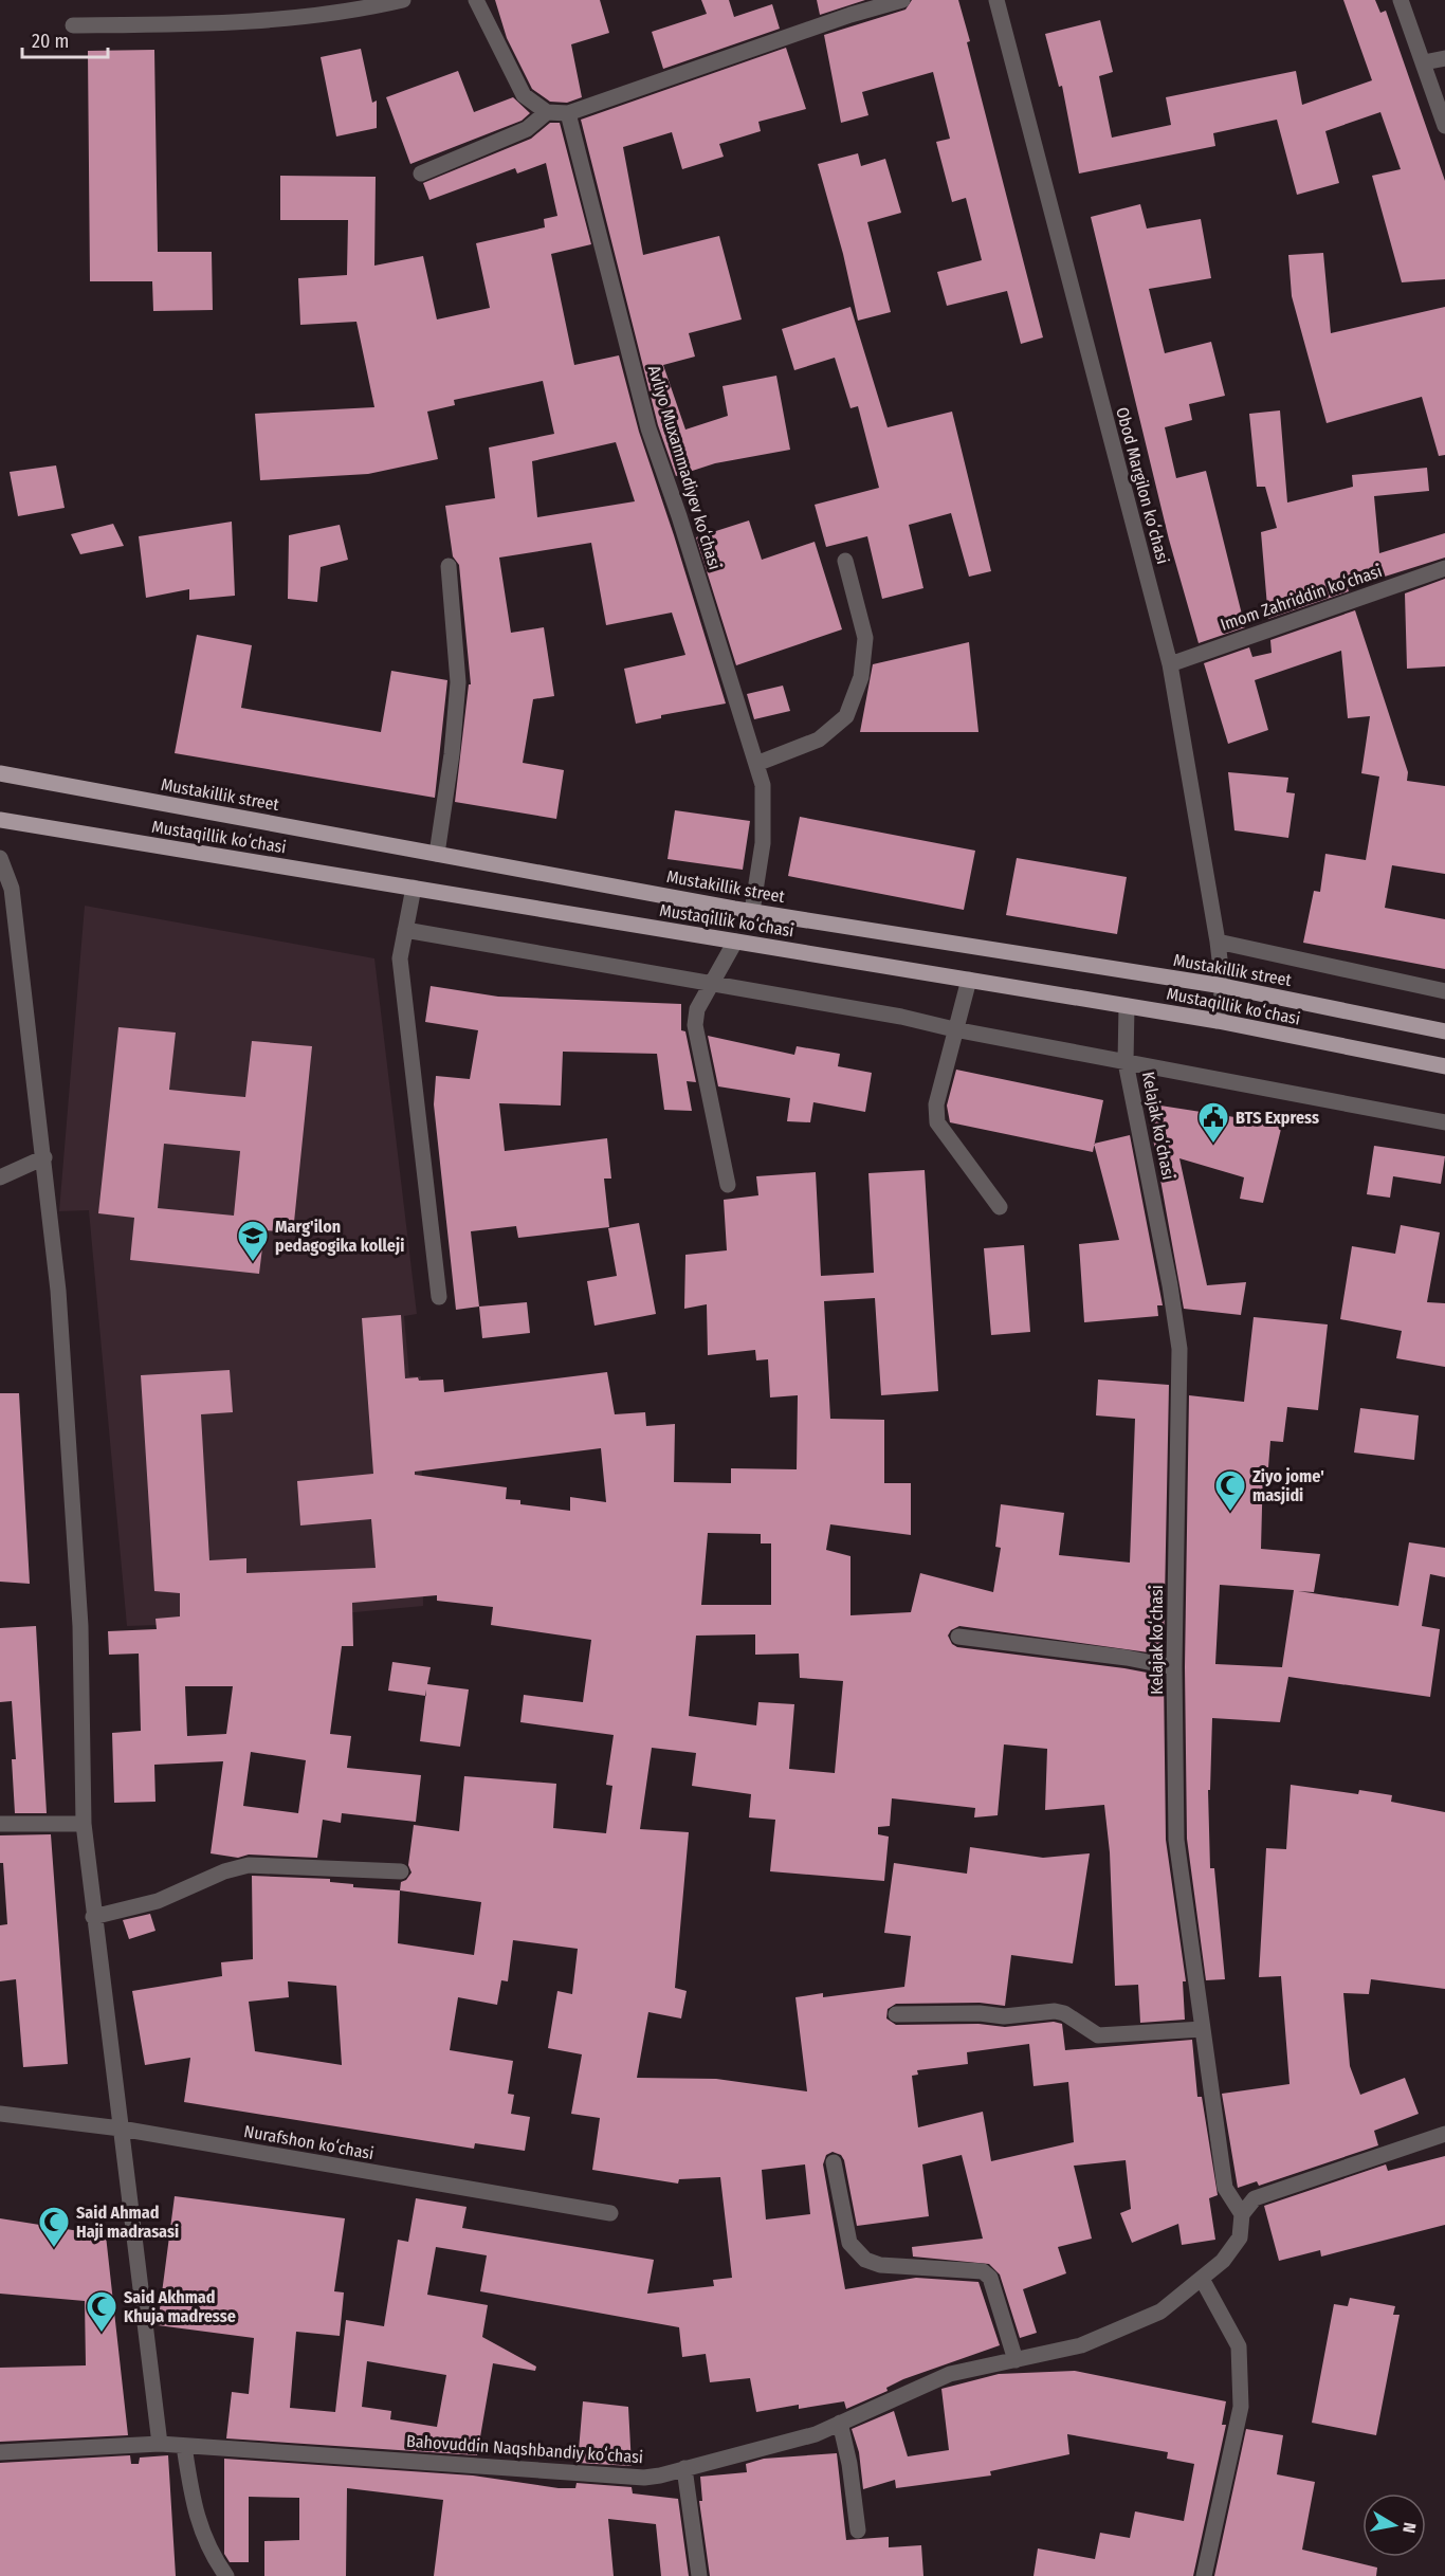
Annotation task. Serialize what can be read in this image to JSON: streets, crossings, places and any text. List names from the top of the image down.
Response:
{
  "streets": {
    "main road": ["Mustakillik street", "Mustaqillik koʻchasi"],
    "street": [
      "Avliyo Muxammadiyev koʻchasi",
      "Obod Margilon koʻchasi",
      "Imom Zahriddin koʻchasi",
      "Kelajak koʻchasi",
      "Nurafshon koʻchasi",
      "Bahovuddin Naqshbandiy koʻchasi"
    ]
  },
  "crossings": [
    ["Avliyo Muxammadiyev koʻchasi", "Mustakillik street"],
    ["Obod Margilon koʻchasi", "Imom Zahriddin koʻchasi"],
    ["Obod Margilon koʻchasi", "Mustakillik street"],
    ["Obod Margilon koʻchasi", "Mustaqillik koʻchasi"],
    ["Mustaqillik koʻchasi", "Kelajak koʻchasi"],
    ["Kelajak koʻchasi", "Bahovuddin Naqshbandiy koʻchasi"]
  ],
  "places": {
    "public building": ["BTS Express"],
    "school or university": ["Marg'ilon pedagogika kolleji"],
    "mosque": ["Ziyo jome' masjidi", "Said Ahmad Haji madrasasi", "Said Akhmad Khuja madresse"]
  },
  "scale_bar": "20 m",
  "north": "right"
}
